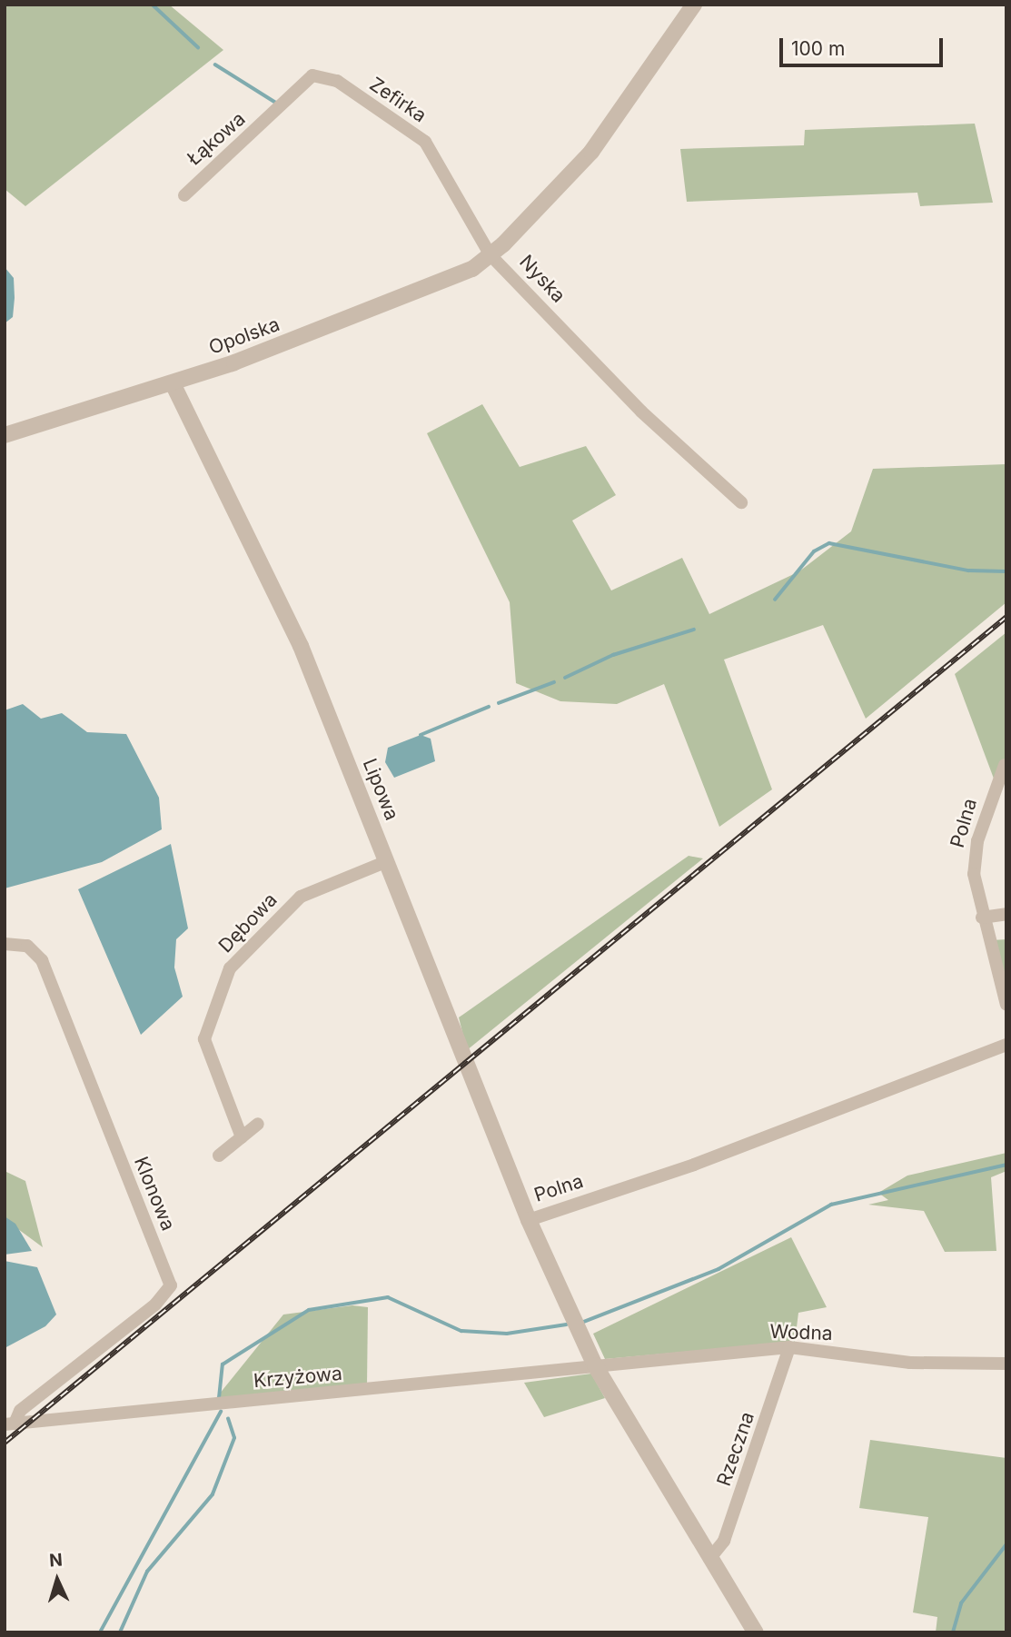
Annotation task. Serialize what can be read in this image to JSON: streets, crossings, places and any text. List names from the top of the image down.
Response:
{
  "streets": {
    "street": [
      "Zefirka",
      "Łąkowa",
      "Nyska",
      "Opolska",
      "Lipowa",
      "Polna",
      "Dębowa",
      "Klonowa",
      "Wodna",
      "Krzyżowa",
      "Rzeczna"
    ]
  },
  "crossings": [
    ["Zefirka", "Łąkowa"],
    ["Zefirka", "Nyska"],
    ["Zefirka", "Opolska"],
    ["Nyska", "Opolska"],
    ["Opolska", "Lipowa"],
    ["Lipowa", "Polna"],
    ["Lipowa", "Dębowa"],
    ["Polna", "Wodna"],
    ["Polna", "Krzyżowa"],
    ["Polna", "Rzeczna"],
    ["Klonowa", "Krzyżowa"],
    ["Wodna", "Krzyżowa"],
    ["Wodna", "Rzeczna"]
  ],
  "scale_bar": "100 m",
  "north": "top"
}
